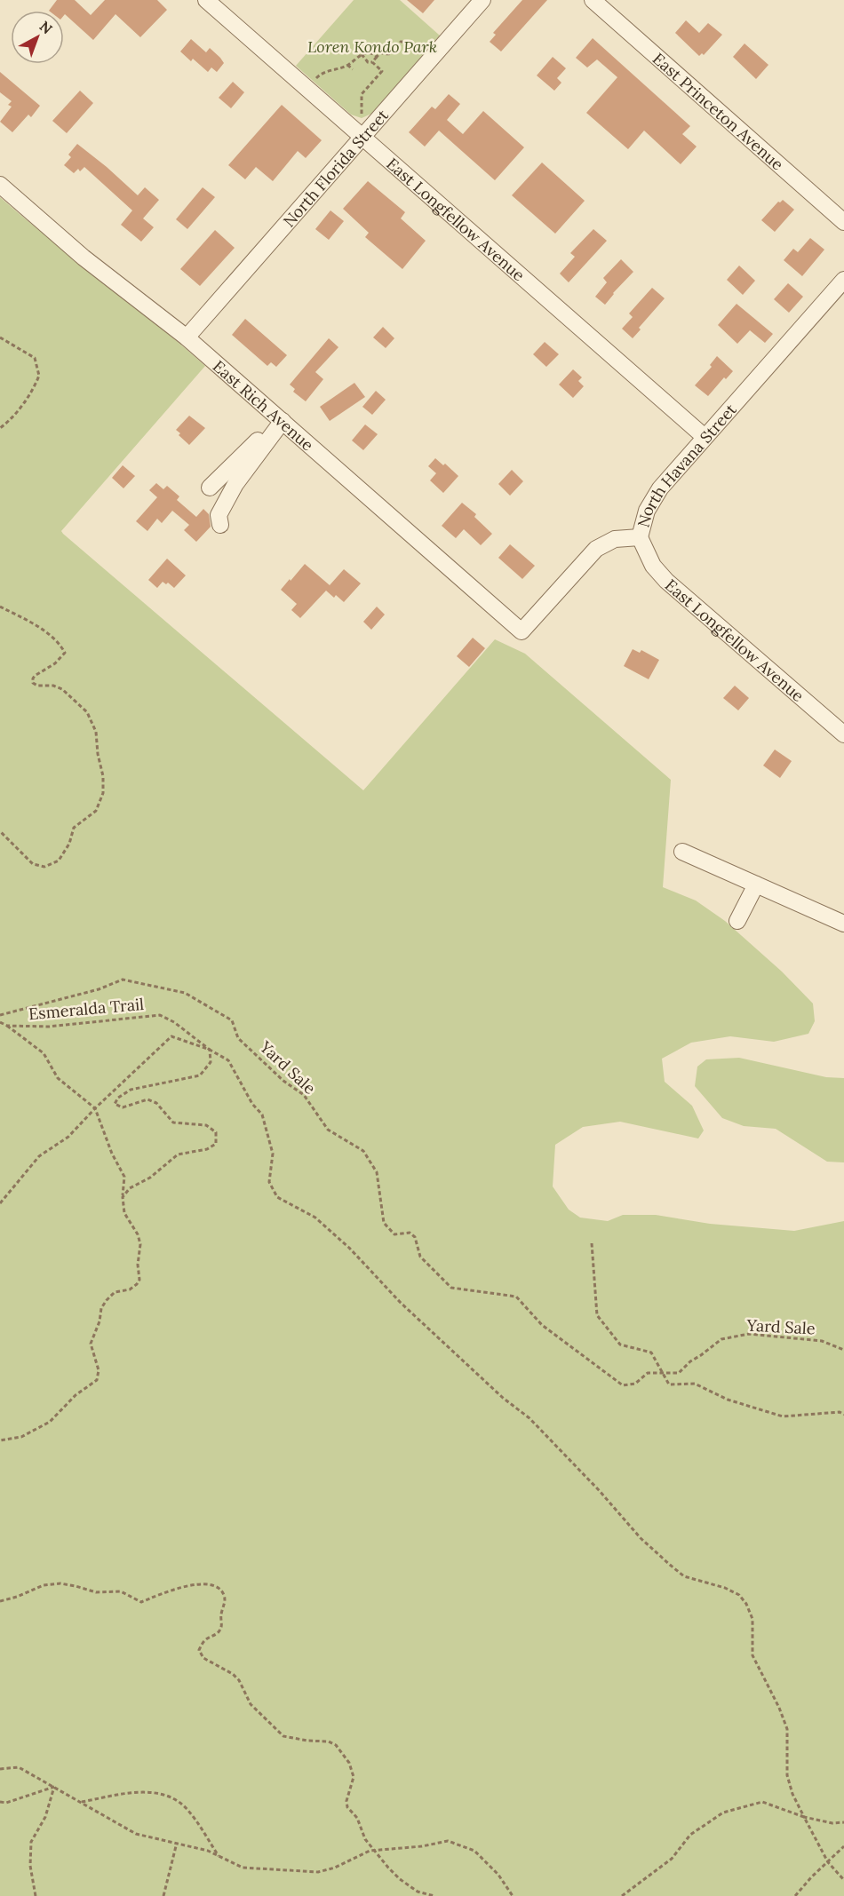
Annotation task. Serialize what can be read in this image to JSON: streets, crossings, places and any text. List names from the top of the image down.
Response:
{
  "streets": {
    "street": [
      "East Princeton Avenue",
      "North Florida Street",
      "East Longfellow Avenue",
      "East Rich Avenue",
      "North Havana Street"
    ],
    "path": ["Esmeralda Trail", "Yard Sale"]
  },
  "crossings": [
    ["North Florida Street", "East Longfellow Avenue"],
    ["North Florida Street", "East Rich Avenue"],
    ["East Longfellow Avenue", "North Havana Street"],
    ["East Rich Avenue", "North Havana Street"]
  ],
  "parks": ["Loren Kondo Park"],
  "north": "top right"
}
